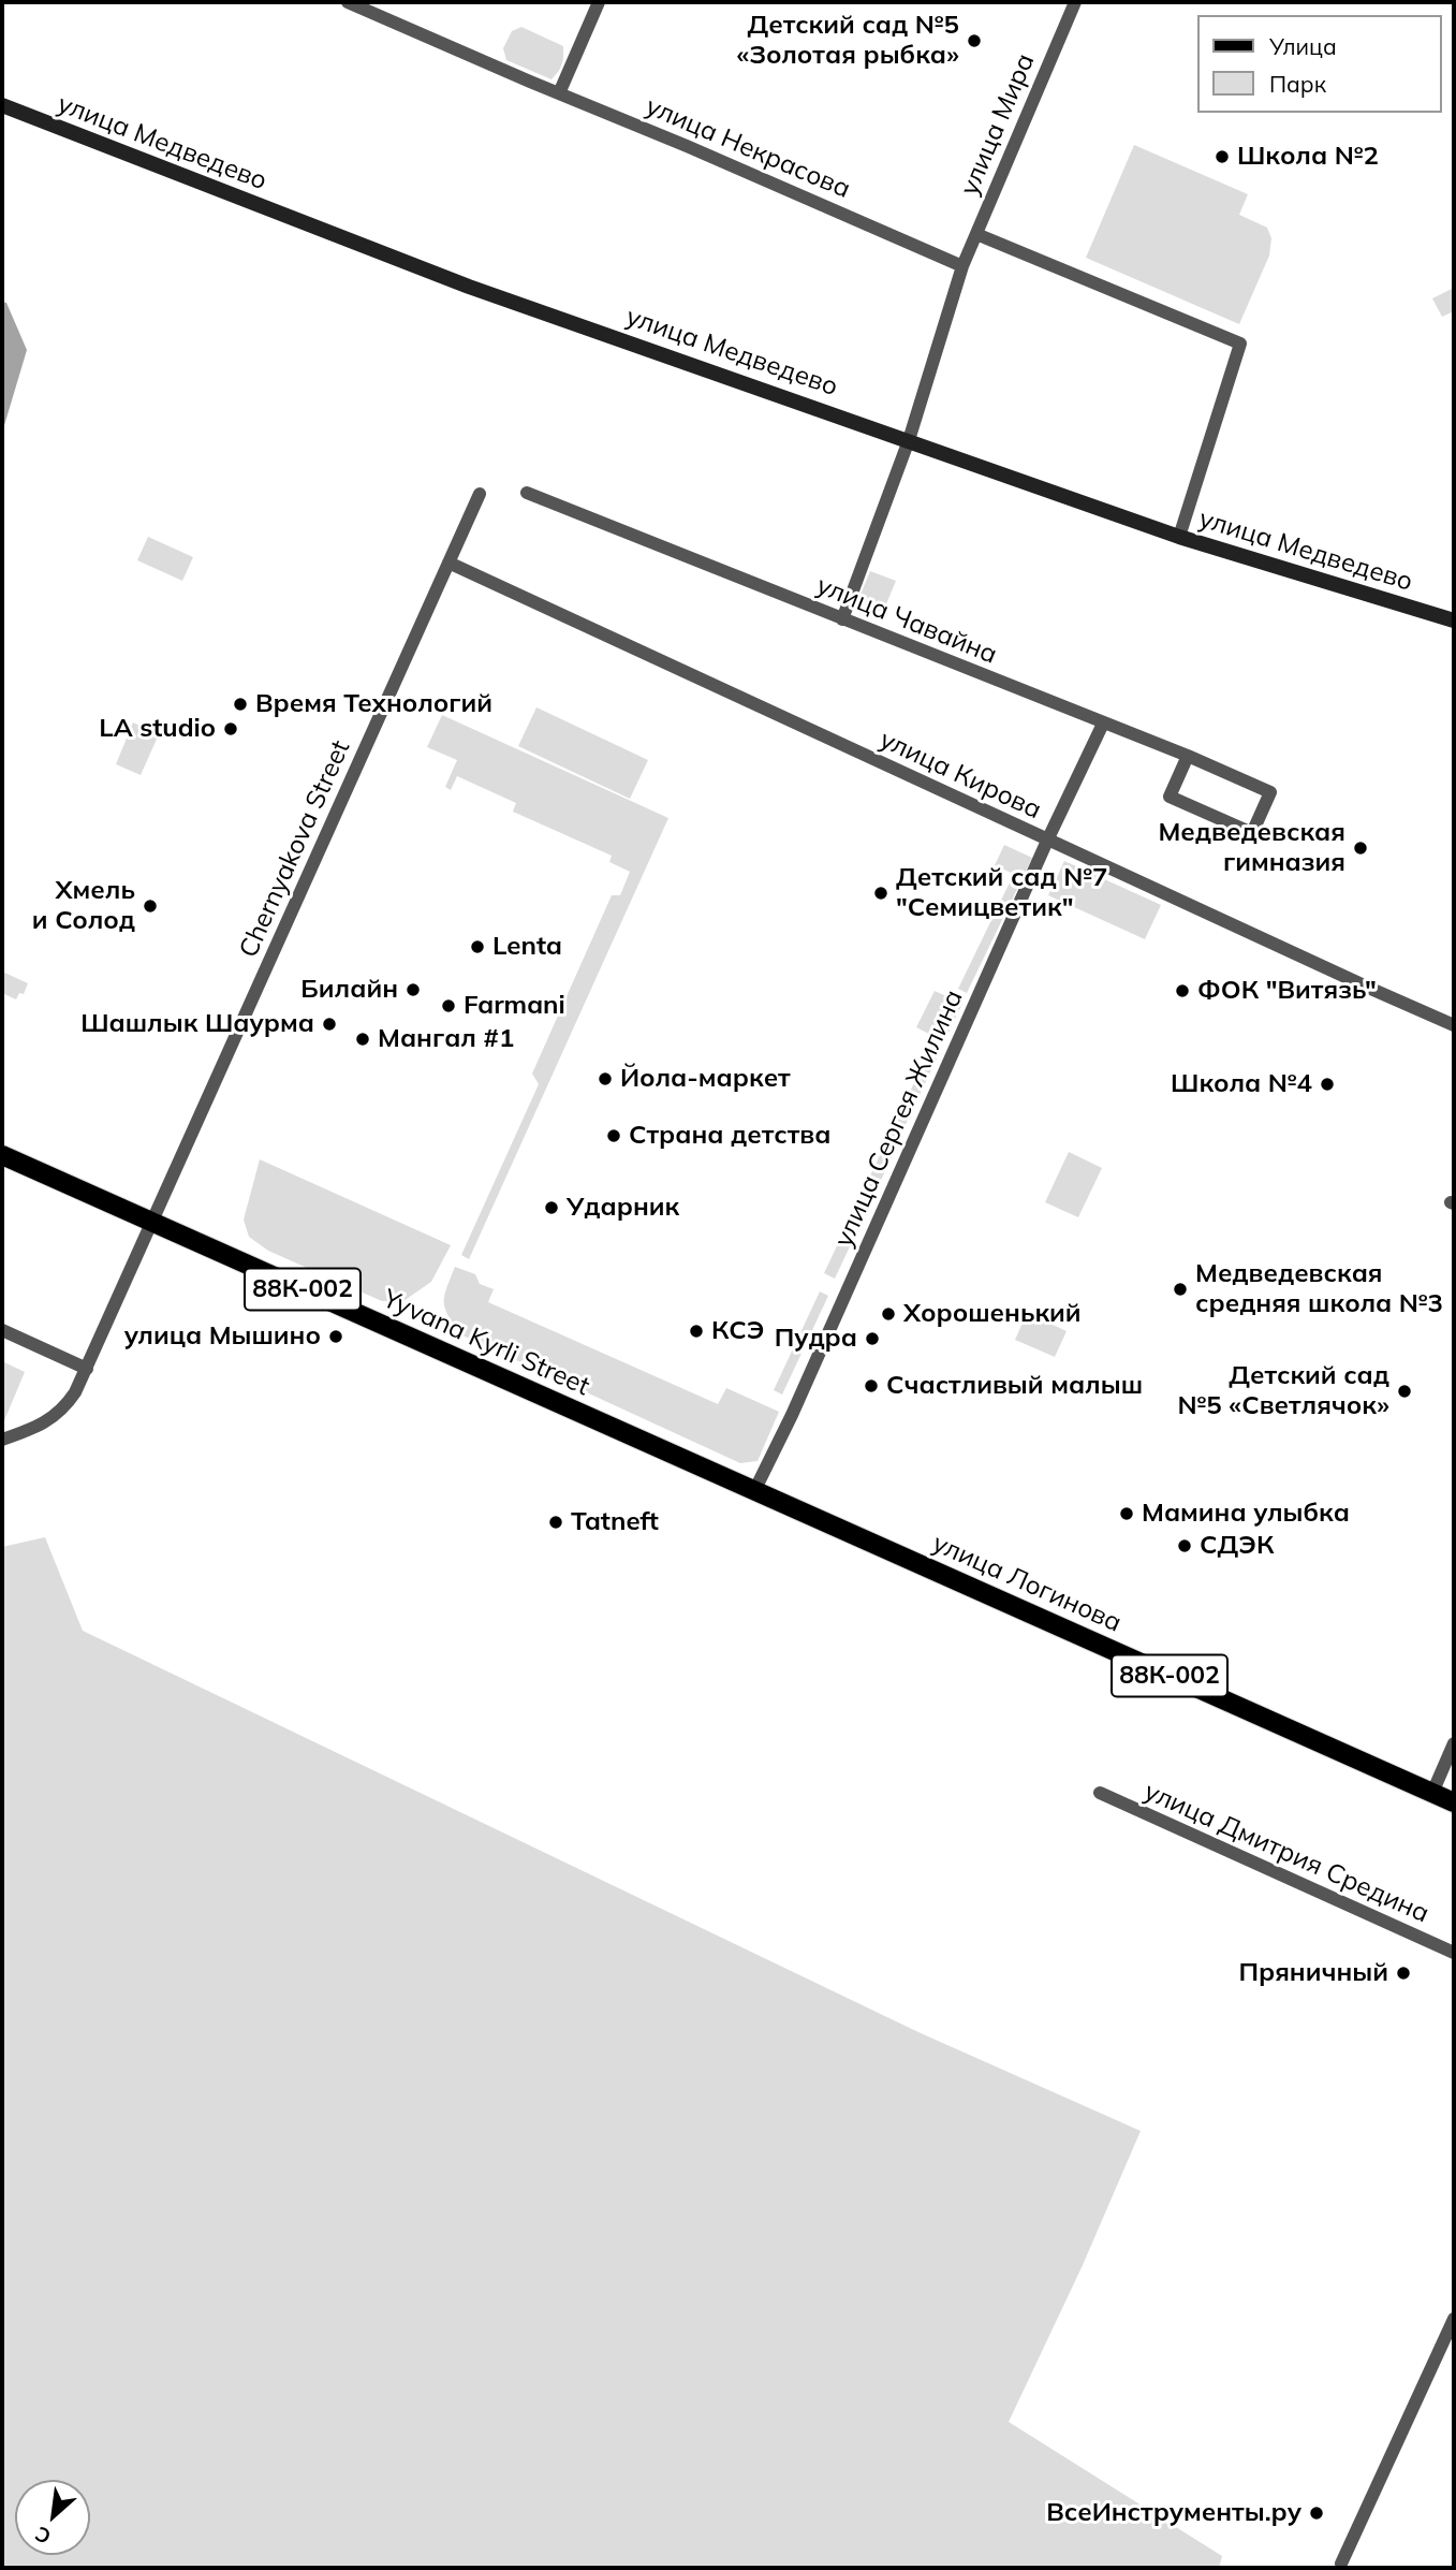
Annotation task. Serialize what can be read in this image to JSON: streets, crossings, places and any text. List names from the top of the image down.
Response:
{
  "streets": {
    "main road": ["88К-002", "Yyvana Kyrli Street", "улица Логинова"],
    "street": [
      "улица Мира",
      "улица Медведево",
      "улица Некрасова",
      "улица Чавайна",
      "улица Кирова",
      "Chernyakova Street",
      "улица Сергея Жилина",
      "улица Дмитрия Средина"
    ]
  },
  "crossings": [
    ["улица Мира", "улица Некрасова"],
    ["улица Чавайна", "улица Сергея Жилина"],
    ["улица Кирова", "Chernyakova Street"],
    ["улица Кирова", "улица Сергея Жилина"],
    ["Chernyakova Street", "Yyvana Kyrli Street"],
    ["улица Сергея Жилина", "Yyvana Kyrli Street"],
    ["Yyvana Kyrli Street", "улица Логинова"]
  ],
  "places": [
    "Детский сад №5 «Золотая рыбка»",
    "Школа №2",
    "Время Технологий",
    "LА studio",
    "Медведевская гимназия",
    "Детский сад №7 \"Семицветик\"",
    "Хмель и Солод",
    "Lenta",
    "Билайн",
    "ФОК \"Витязь\"",
    "Farmani",
    "Шашлык Шаурма",
    "Мангал #1",
    "Йола-маркет",
    "Школа №4",
    "Страна детства",
    "Ударник",
    "Медведевская средняя школа №3",
    "Хорошенький",
    "КСЭ",
    "улица Мышино",
    "Пудра",
    "Счастливый малыш",
    "Детский сад №5 «Светлячок»",
    "Мамина улыбка",
    "Tatneft",
    "СДЭК",
    "Пряничный",
    "ВсеИнструменты.ру"
  ],
  "legend": ["Улица", "Парк"],
  "north": "bottom left"
}
